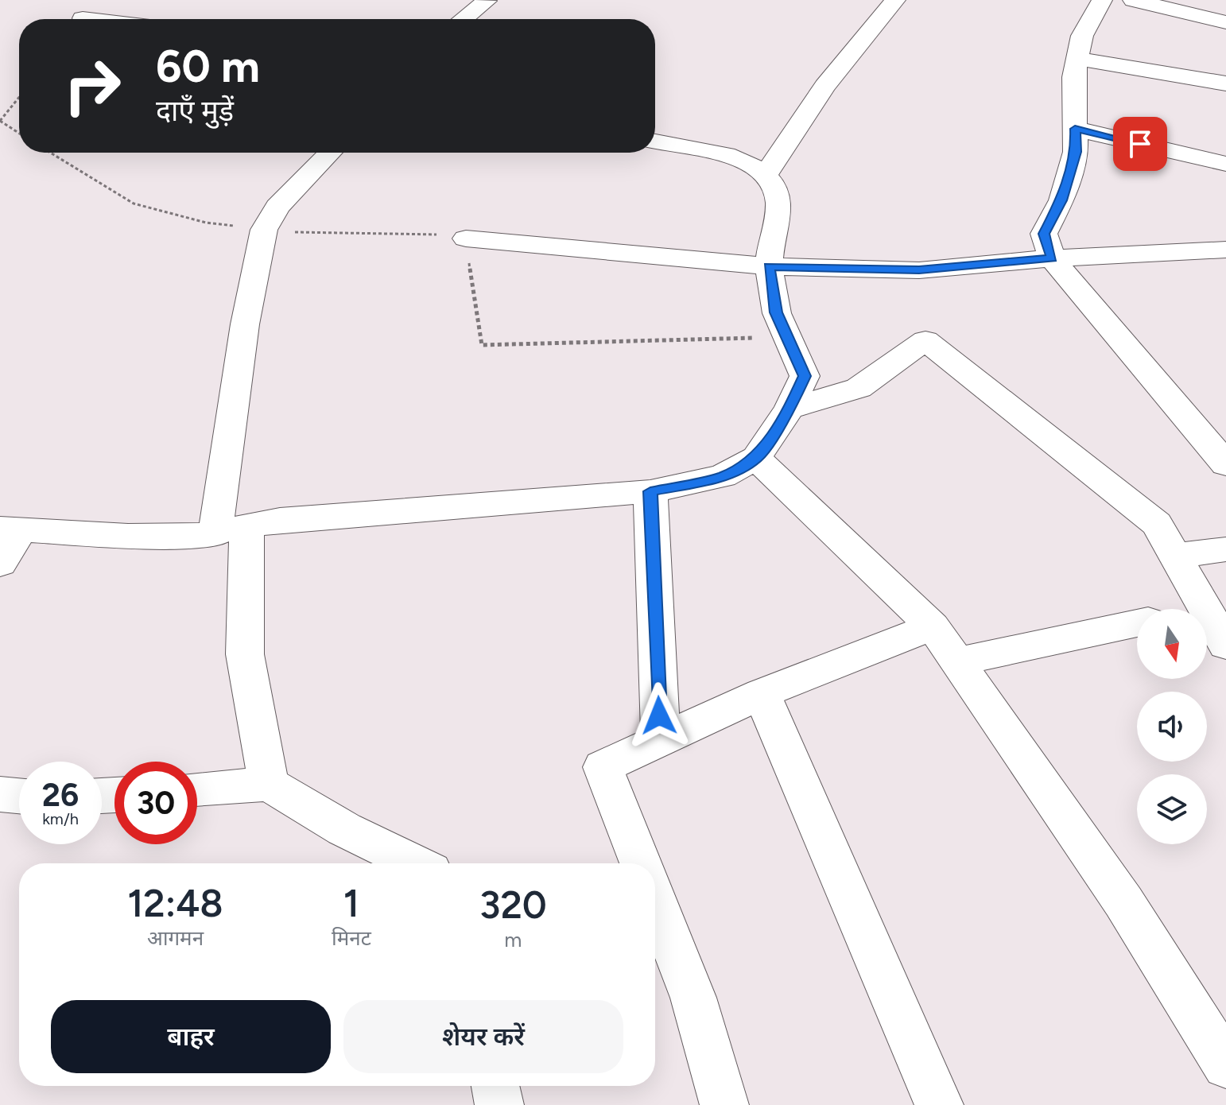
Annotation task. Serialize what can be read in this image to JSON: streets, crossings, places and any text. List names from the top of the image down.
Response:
{
  "north": "bottom",
  "page": {
    "turn": ["60 m", "दाएँ मुड़ें"],
    "speed": "26 km/h",
    "limit": "30",
    "eta": [
      "12:48",
      "आगमन",
      "1",
      "मिनट",
      "320",
      "m"
    ],
    "buttons": ["बाहर", "शेयर करें"]
  }
}
